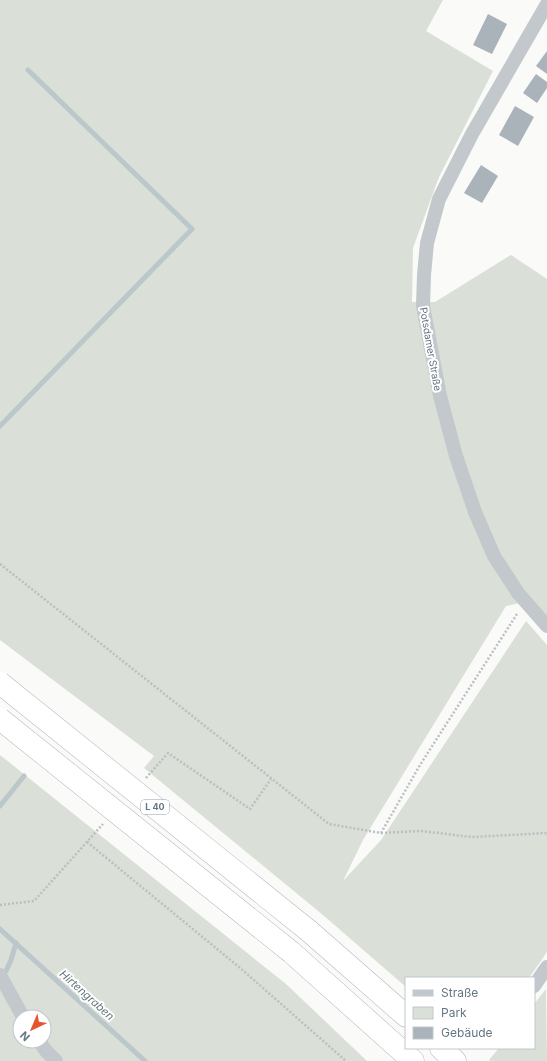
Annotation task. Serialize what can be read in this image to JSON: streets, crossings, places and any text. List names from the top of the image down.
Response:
{
  "streets": {
    "highway": ["L 40"],
    "street": ["Potsdamer Straße"]
  },
  "water": ["Hirtengraben"],
  "legend": ["Straße", "Park", "Gebäude"],
  "north": "bottom left"
}
